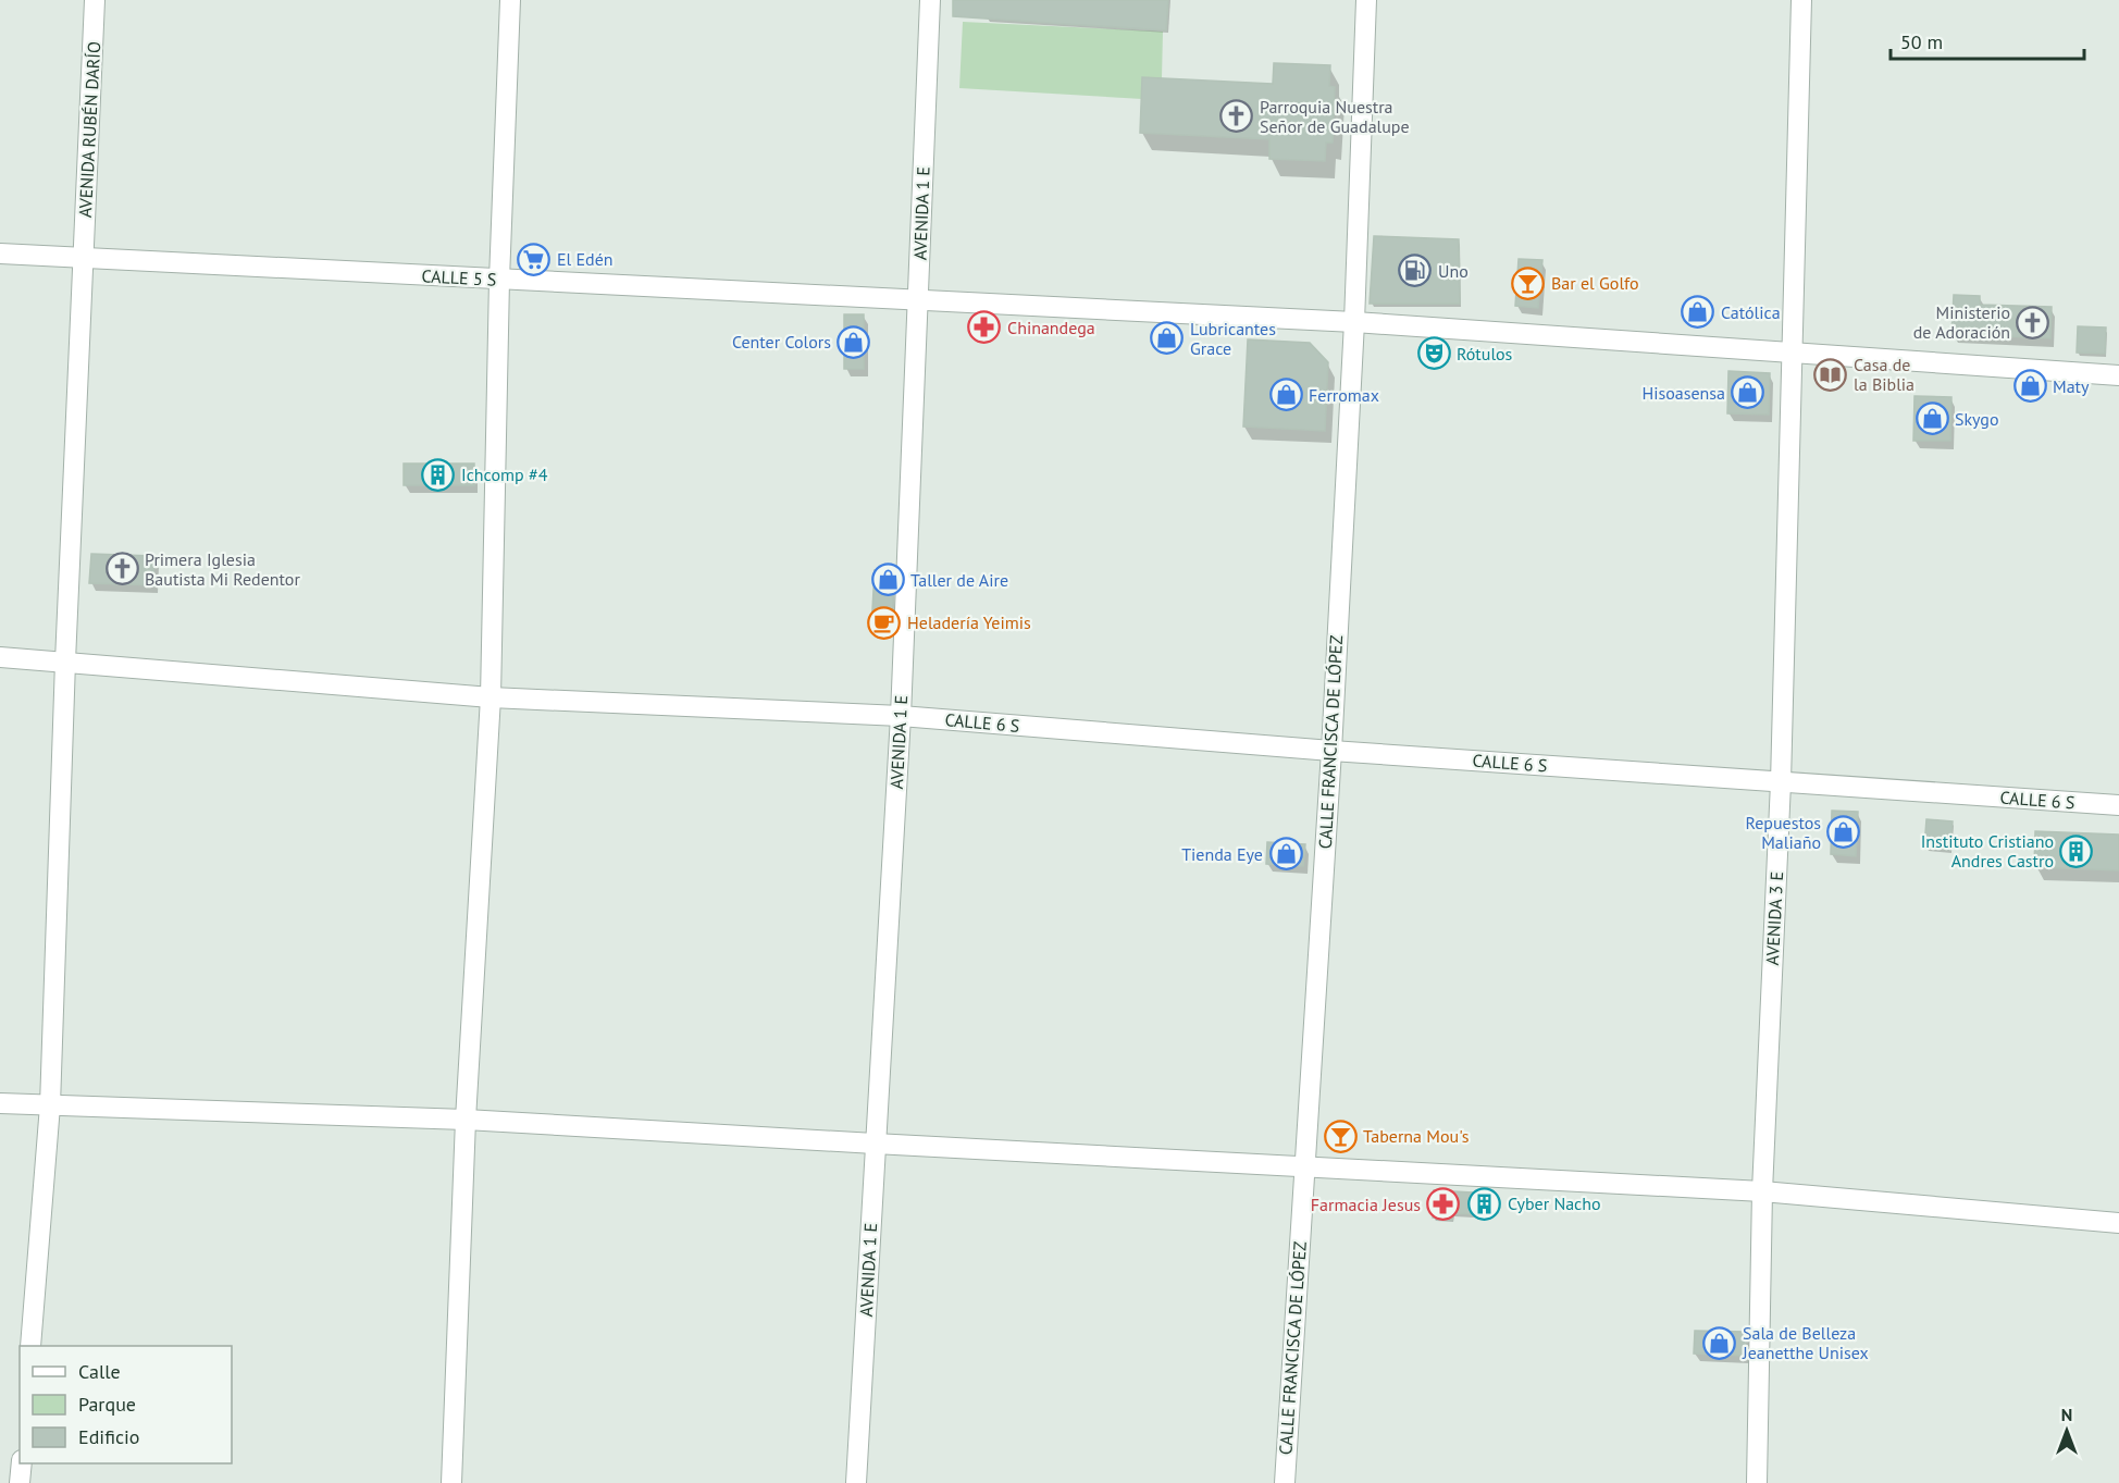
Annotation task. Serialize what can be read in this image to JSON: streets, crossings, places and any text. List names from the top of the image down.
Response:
{
  "streets": {
    "street": [
      "AVENIDA RUBÉN DARÍO",
      "AVENIDA 1 E",
      "CALLE 5 S",
      "CALLE 6 S",
      "CALLE FRANCISCA DE LÓPEZ",
      "AVENIDA 3 E"
    ]
  },
  "crossings": [
    ["AVENIDA RUBÉN DARÍO", "CALLE 5 S"],
    ["AVENIDA RUBÉN DARÍO", "CALLE 6 S"],
    ["AVENIDA 1 E", "CALLE 5 S"],
    ["AVENIDA 1 E", "CALLE 6 S"],
    ["CALLE 5 S", "CALLE FRANCISCA DE LÓPEZ"],
    ["CALLE 5 S", "AVENIDA 3 E"],
    ["CALLE 6 S", "CALLE FRANCISCA DE LÓPEZ"],
    ["CALLE 6 S", "AVENIDA 3 E"]
  ],
  "places": {
    "church": ["Parroquia Nuestra Señor de Guadalupe", "Ministerio de Adoración", "Primera Iglesia Bautista Mi Redentor"],
    "supermarket": ["El Edén"],
    "fuel station": ["Uno"],
    "bar": ["Bar el Golfo", "Taberna Mou's"],
    "shop": [
      "Católica",
      "Lubricantes Grace",
      "Center Colors",
      "Maty",
      "Hisoasensa",
      "Ferromax",
      "Skygo",
      "Taller de Aire",
      "Repuestos Maliaño",
      "Tienda Eye",
      "Sala de Belleza Jeanetthe Unisex"
    ],
    "pharmacy": ["Chinandega", "Farmacia Jesus"],
    "theatre": ["Rótulos"],
    "library": ["Casa de la Biblia"],
    "building": ["Ichcomp #4", "Instituto Cristiano Andres Castro", "Cyber Nacho"],
    "cafe": ["Heladería Yeimis"]
  },
  "legend": ["Calle", "Parque", "Edificio"],
  "scale_bar": "50 m",
  "north": "top"
}
